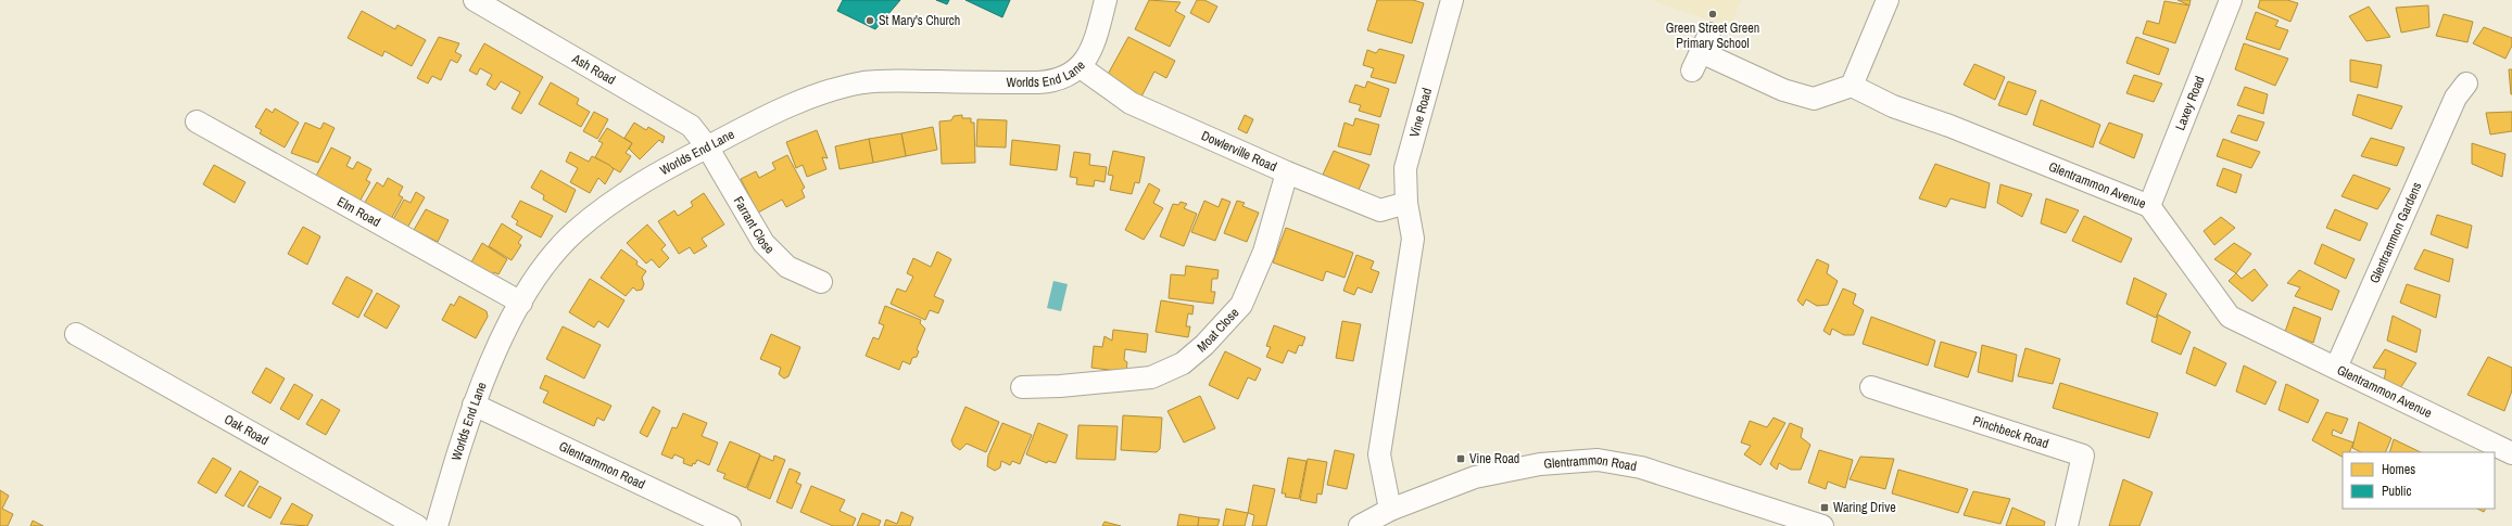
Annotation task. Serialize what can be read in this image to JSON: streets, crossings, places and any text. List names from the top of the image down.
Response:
{
  "streets": {
    "street": [
      "Ash Road",
      "Worlds End Lane",
      "Laxey Road",
      "Vine Road",
      "Dowlerville Road",
      "Glentrammon Avenue",
      "Elm Road",
      "Farrant Close",
      "Glentrammon Gardens",
      "Moat Close",
      "Oak Road",
      "Pinchbeck Road",
      "Glentrammon Road"
    ]
  },
  "crossings": [
    ["Ash Road", "Worlds End Lane"],
    ["Ash Road", "Farrant Close"],
    ["Worlds End Lane", "Dowlerville Road"],
    ["Worlds End Lane", "Elm Road"],
    ["Worlds End Lane", "Farrant Close"],
    ["Worlds End Lane", "Glentrammon Road"],
    ["Laxey Road", "Glentrammon Avenue"],
    ["Vine Road", "Dowlerville Road"],
    ["Vine Road", "Glentrammon Road"],
    ["Dowlerville Road", "Moat Close"],
    ["Glentrammon Avenue", "Glentrammon Gardens"]
  ],
  "places": {
    "other": ["Green Street Green Primary School", "St Mary's Church"],
    "transit": ["Vine Road", "Waring Drive"]
  },
  "legend": ["Homes", "Public"]
}
